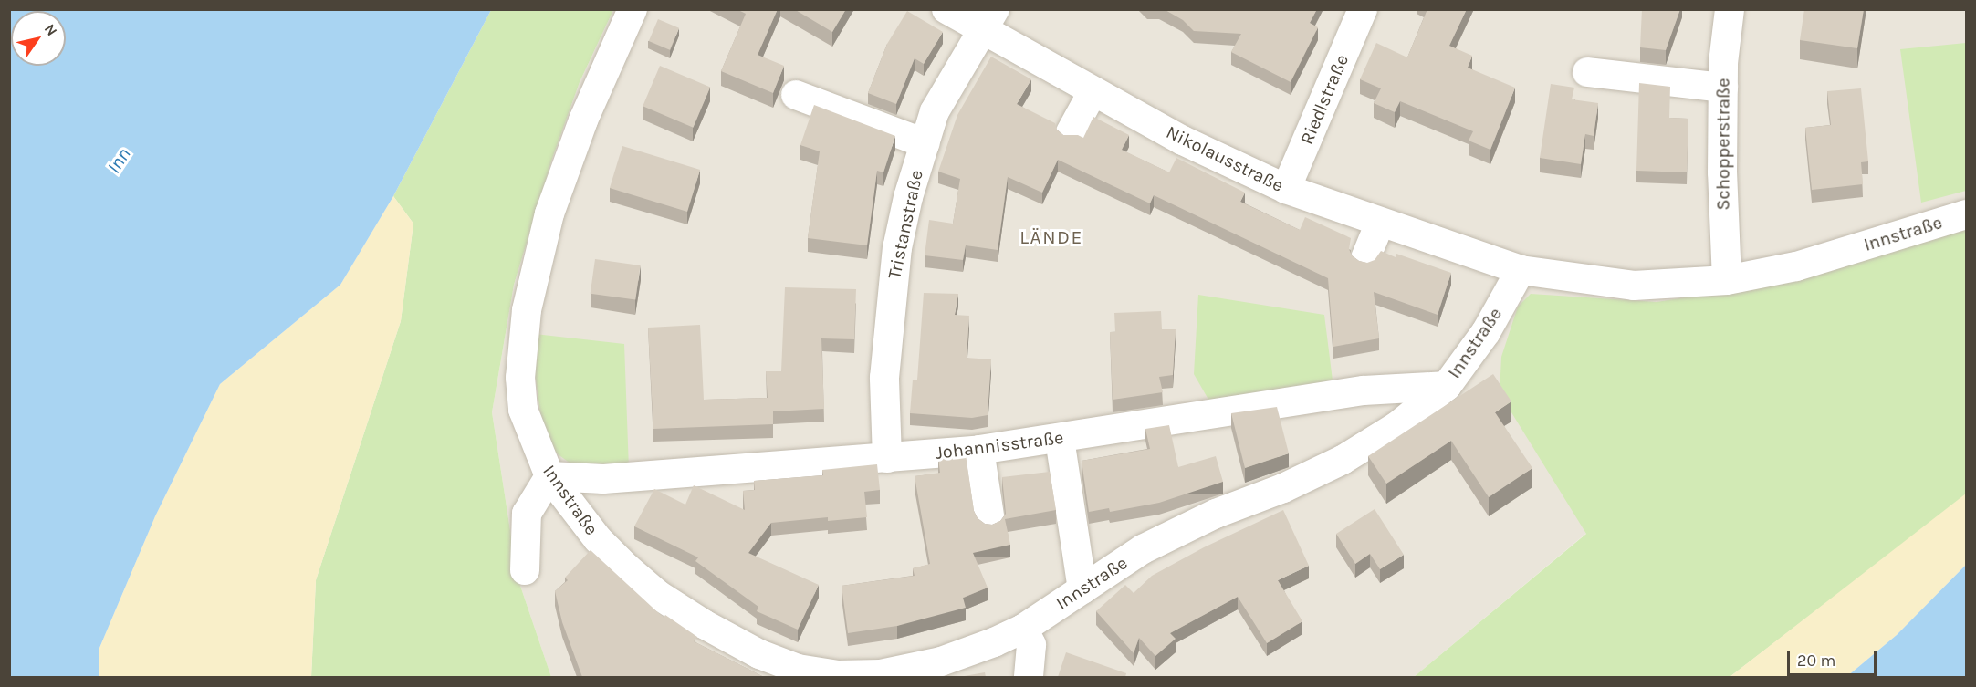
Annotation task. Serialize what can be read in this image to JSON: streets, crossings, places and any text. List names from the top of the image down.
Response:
{
  "streets": {
    "street": [
      "Riedlstraße",
      "Schopperstraße",
      "Nikolausstraße",
      "Tristanstraße",
      "Innstraße",
      "Johannisstraße"
    ]
  },
  "crossings": [
    ["Riedlstraße", "Nikolausstraße"],
    ["Schopperstraße", "Innstraße"],
    ["Nikolausstraße", "Tristanstraße"],
    ["Nikolausstraße", "Innstraße"],
    ["Tristanstraße", "Johannisstraße"],
    ["Innstraße", "Johannisstraße"]
  ],
  "districts": ["LÄNDE"],
  "water": ["Inn"],
  "scale_bar": "20 m",
  "north": "top right"
}
